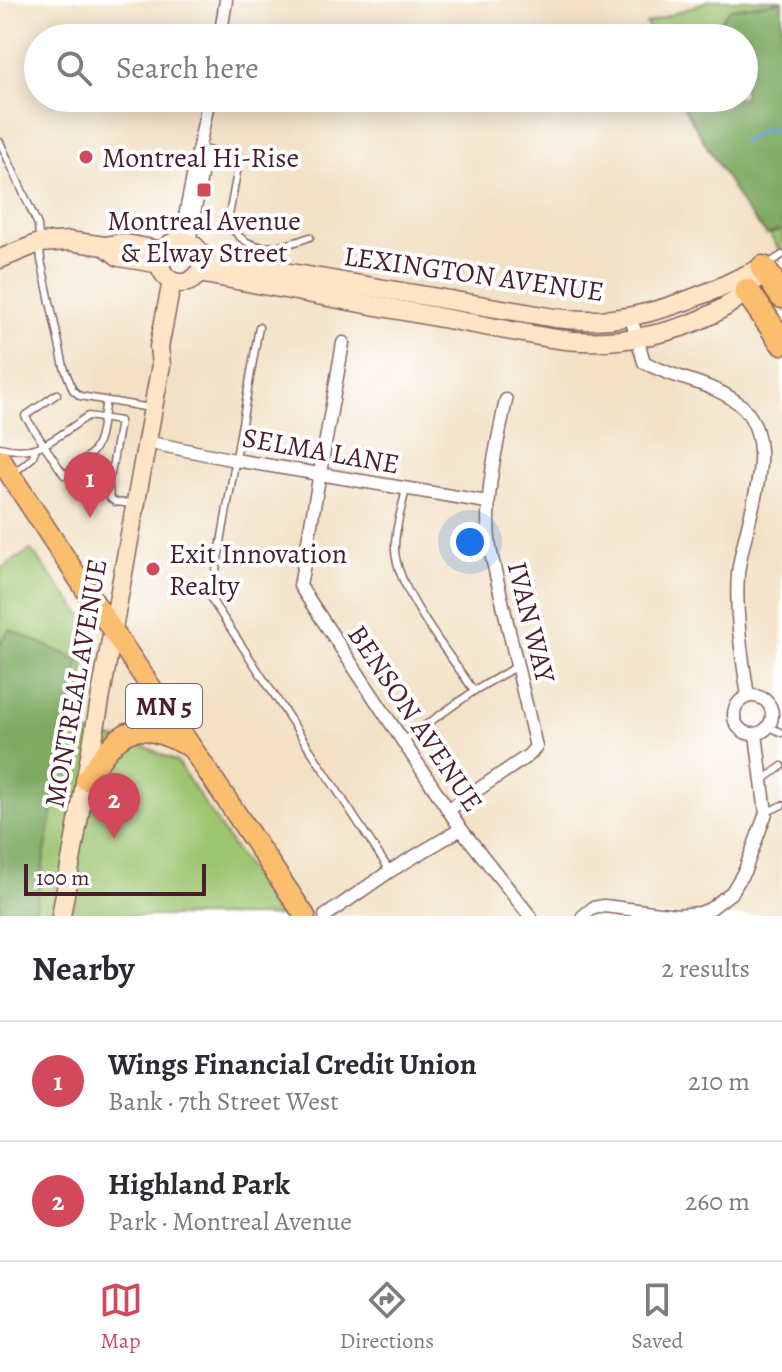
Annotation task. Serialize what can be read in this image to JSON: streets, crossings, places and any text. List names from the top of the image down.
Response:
{
  "streets": {
    "main road": ["MN 5"],
    "street": [
      "LEXINGTON AVENUE",
      "SELMA LANE",
      "IVAN WAY",
      "MONTREAL AVENUE",
      "BENSON AVENUE"
    ]
  },
  "crossings": [
    ["LEXINGTON AVENUE", "MONTREAL AVENUE"],
    ["SELMA LANE", "IVAN WAY"],
    ["SELMA LANE", "MONTREAL AVENUE"],
    ["SELMA LANE", "BENSON AVENUE"],
    ["IVAN WAY", "BENSON AVENUE"],
    ["MONTREAL AVENUE", "MN 5"]
  ],
  "places": {
    "other": ["Montreal Hi-Rise", "Exit Innovation Realty"],
    "transit": ["Montreal Avenue & Elway Street"]
  },
  "scale_bar": "100 m",
  "page": {
    "search": "Search here",
    "pins": ["1", "2"],
    "scale": "100 m",
    "heading": ["Nearby", "2 results"],
    "list": [
      {
        "mark": "1",
        "name": "Wings Financial Credit Union",
        "note": "Bank · 7th Street West",
        "value": "210 m"
      },
      {
        "mark": "2",
        "name": "Highland Park",
        "note": "Park · Montreal Avenue",
        "value": "260 m"
      }
    ],
    "nav": ["Map", "Directions", "Saved"]
  }
}
